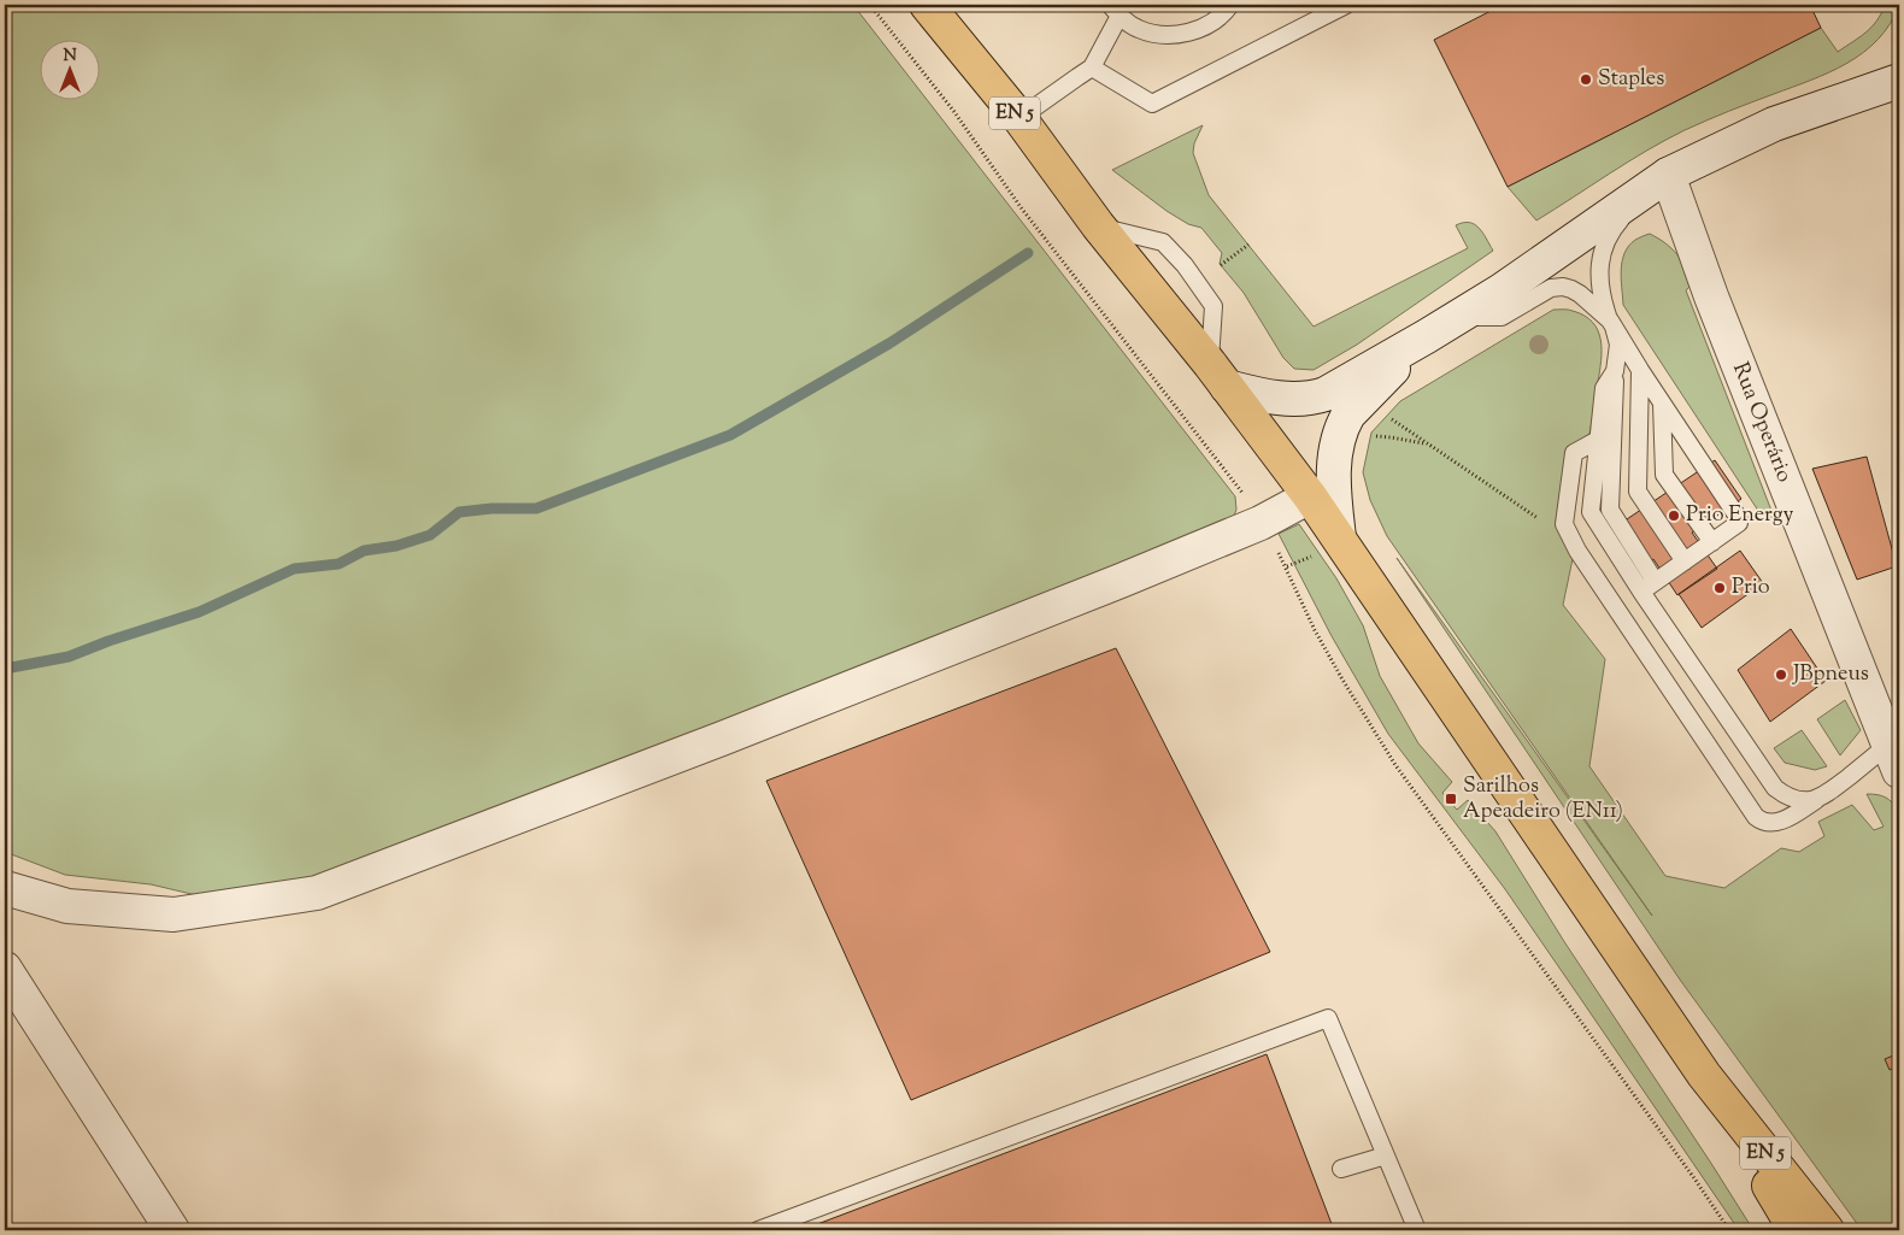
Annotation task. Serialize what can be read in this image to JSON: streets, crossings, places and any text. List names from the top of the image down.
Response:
{
  "streets": {
    "main road": ["EN 5"],
    "street": ["Rua Operário"]
  },
  "places": {
    "other": [
      "Staples",
      "Prio Energy",
      "Prio",
      "JBpneus"
    ],
    "transit": ["Sarilhos Apeadeiro (EN11)"]
  },
  "north": "top"
}
